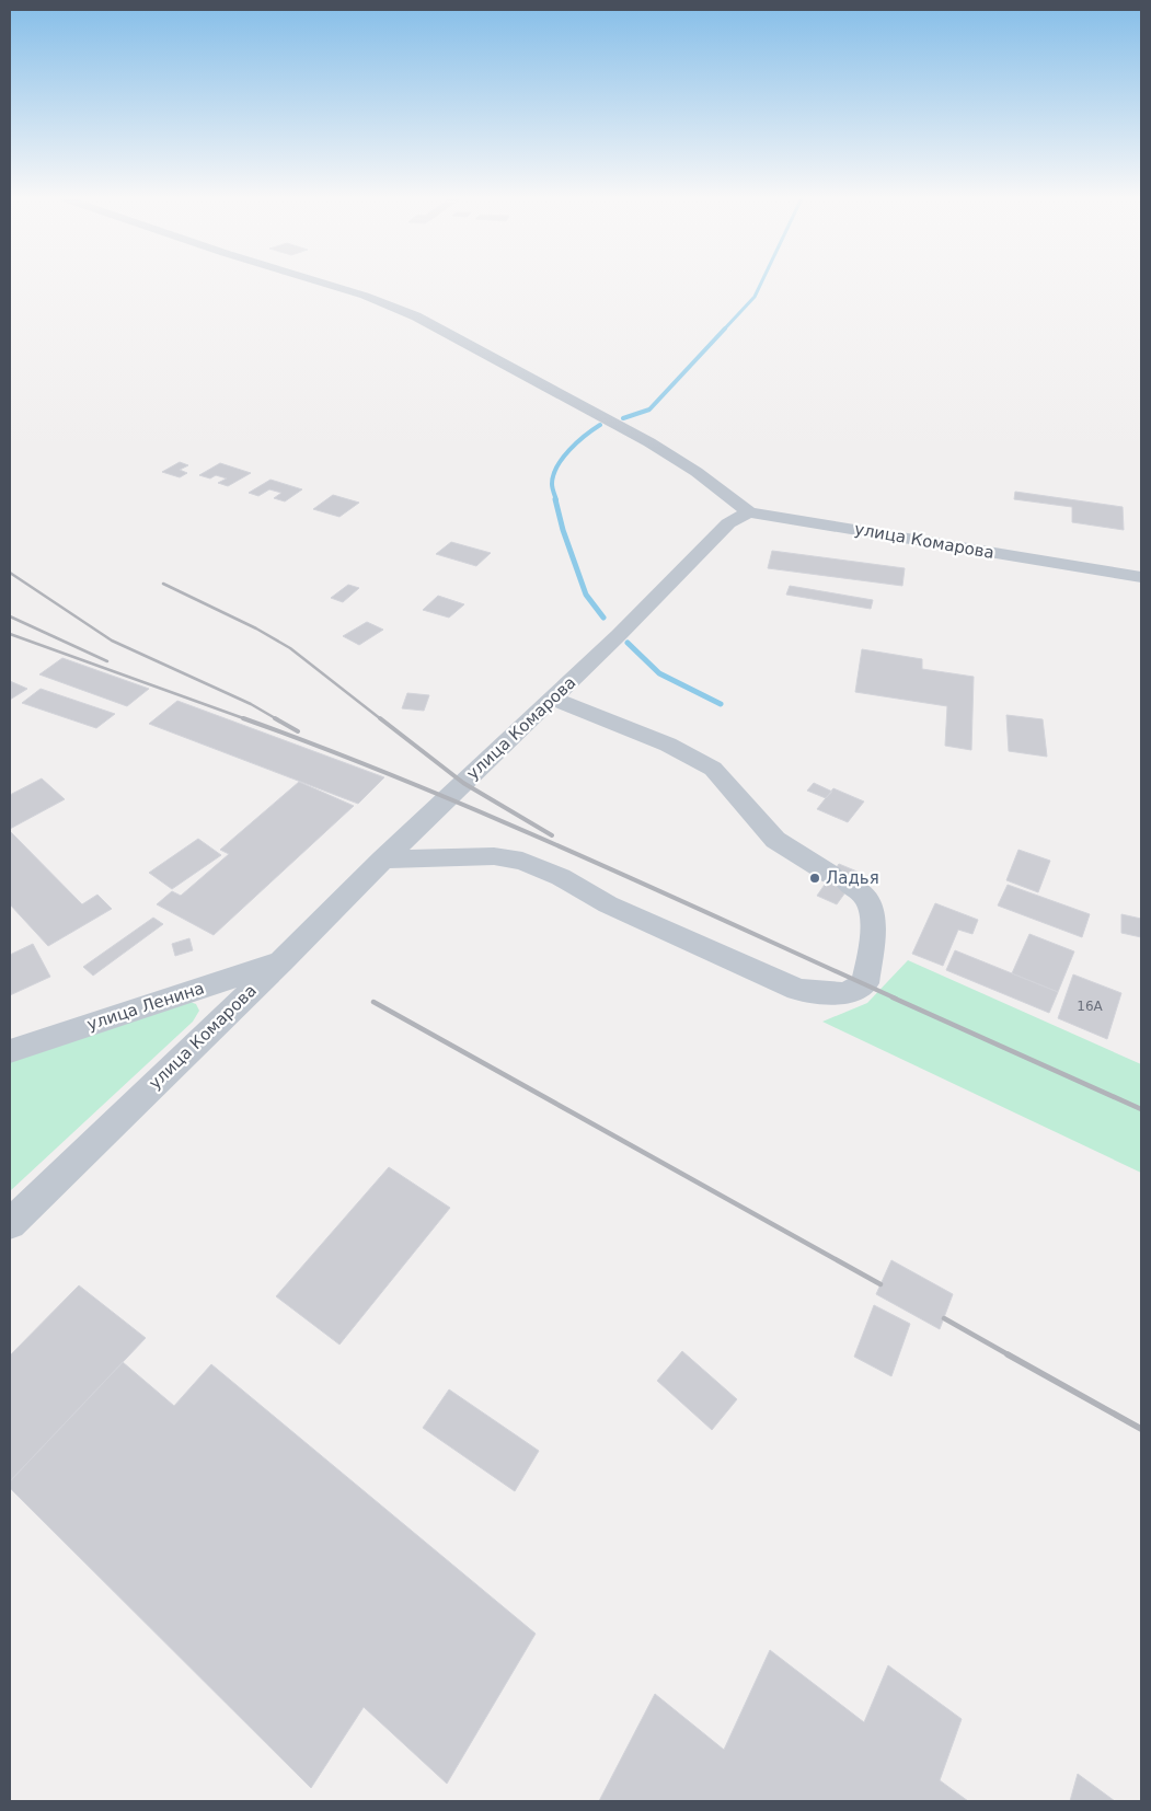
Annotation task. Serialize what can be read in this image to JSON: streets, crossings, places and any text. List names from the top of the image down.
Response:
{
  "streets": {
    "street": ["улица Комарова", "улица Ленина"]
  },
  "crossings": [
    ["улица Комарова", "улица Ленина"]
  ],
  "places": ["Ладья"],
  "house_numbers": ["16А"]
}
